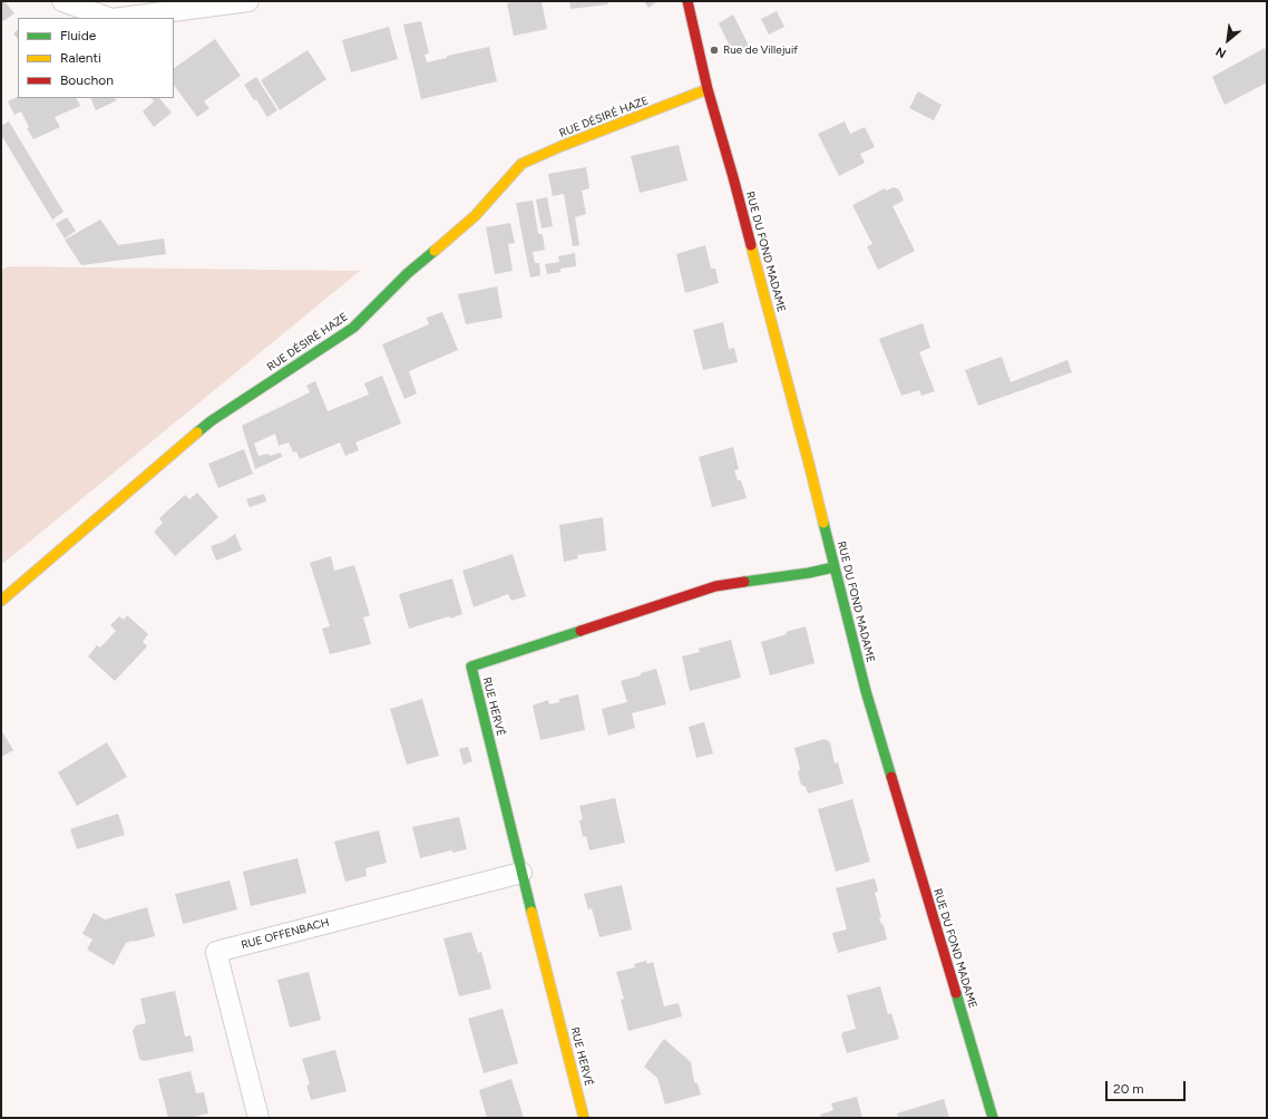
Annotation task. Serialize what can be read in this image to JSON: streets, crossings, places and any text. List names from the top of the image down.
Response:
{
  "streets": {
    "street": [
      "RUE DÉSIRÉ HAZE",
      "RUE DU FOND MADAME",
      "RUE HERVÉ",
      "RUE OFFENBACH"
    ]
  },
  "crossings": [
    ["RUE DÉSIRÉ HAZE", "RUE DU FOND MADAME"],
    ["RUE DU FOND MADAME", "RUE HERVÉ"],
    ["RUE HERVÉ", "RUE OFFENBACH"]
  ],
  "places": ["Rue de Villejuif"],
  "legend": ["Fluide", "Ralenti", "Bouchon"],
  "scale_bar": "20 m",
  "north": "bottom left"
}
